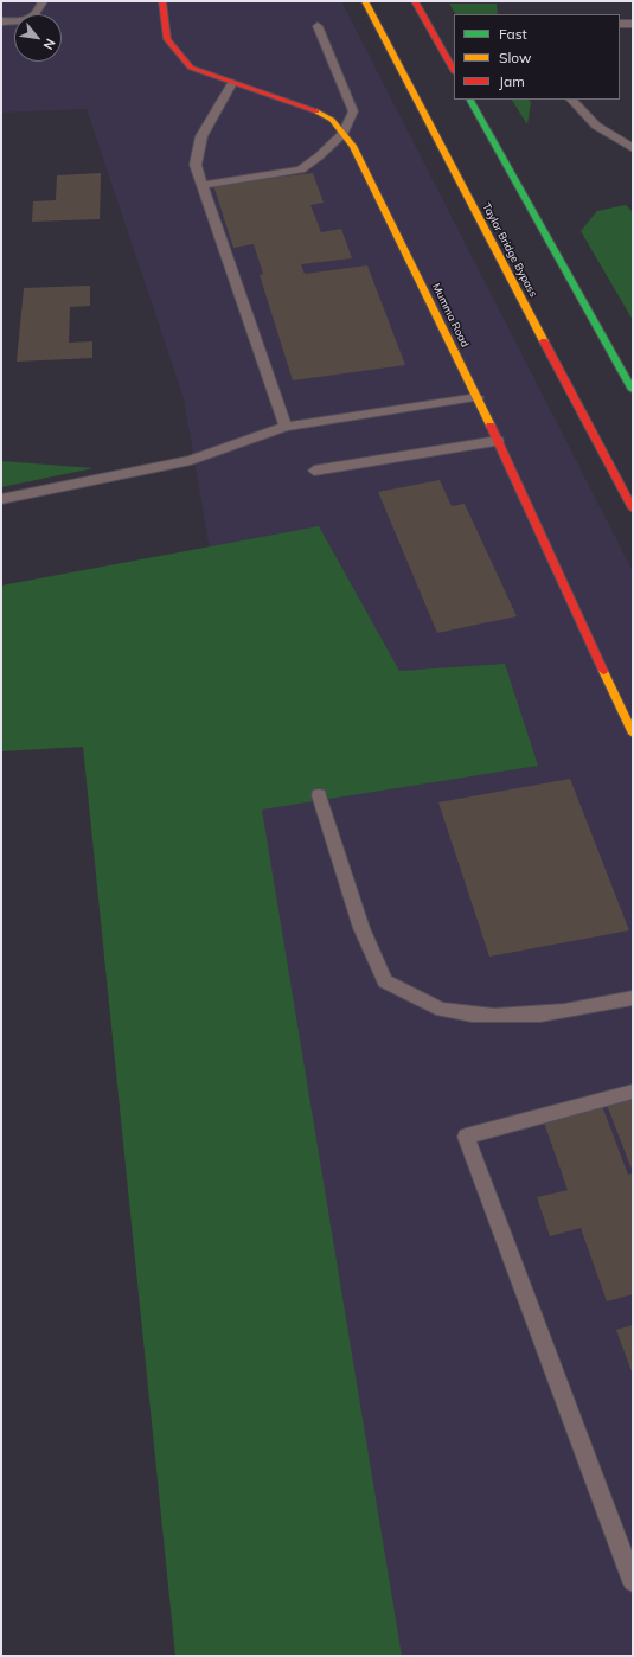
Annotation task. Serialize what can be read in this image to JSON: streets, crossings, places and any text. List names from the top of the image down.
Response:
{
  "streets": {
    "main road": ["Taylor Bridge Bypass", "Mumma Road"]
  },
  "legend": ["Fast", "Slow", "Jam"],
  "north": "bottom right"
}
